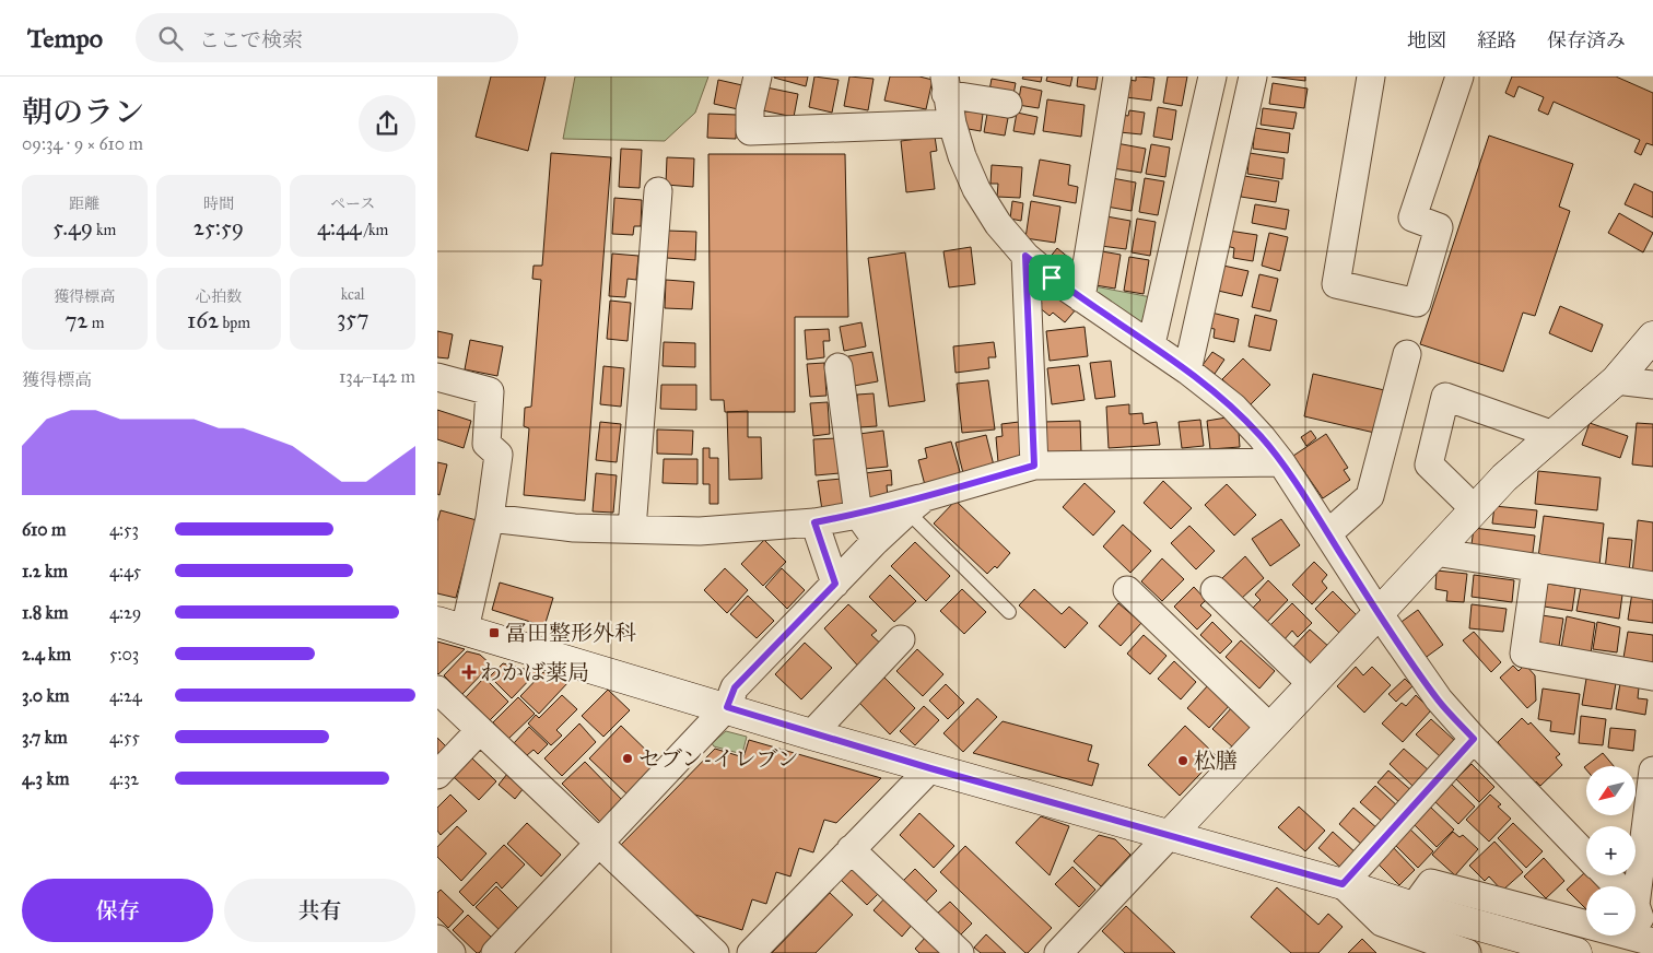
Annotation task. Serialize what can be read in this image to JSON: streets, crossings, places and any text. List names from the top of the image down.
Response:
{
  "places": {
    "transit": ["冨田整形外科"],
    "health": ["わかば薬局"],
    "other": ["セブン-イレブン", "松膳"]
  },
  "north": "bottom left",
  "page": {
    "header": "Tempo",
    "search": "ここで検索",
    "nav": ["地図", "経路", "保存済み"],
    "heading": ["朝のラン", "09:34 · 9 × 610 m"],
    "stats": [
      ["距離", "5.49 km"],
      ["時間", "25:59"],
      ["ペース", "4:44 /km"],
      ["獲得標高", "72 m"],
      ["心拍数", "162 bpm"],
      ["kcal", "357"]
    ],
    "chart": ["獲得標高", "134–142 m"],
    "list": [
      {
        "name": "610 m",
        "note": "4:53"
      },
      {
        "name": "1.2 km",
        "note": "4:45"
      },
      {
        "name": "1.8 km",
        "note": "4:29"
      },
      {
        "name": "2.4 km",
        "note": "5:03"
      },
      {
        "name": "3.0 km",
        "note": "4:24"
      },
      {
        "name": "3.7 km",
        "note": "4:55"
      },
      {
        "name": "4.3 km",
        "note": "4:32"
      }
    ],
    "map_buttons": ["+", "−"],
    "buttons": ["保存", "共有"]
  }
}
